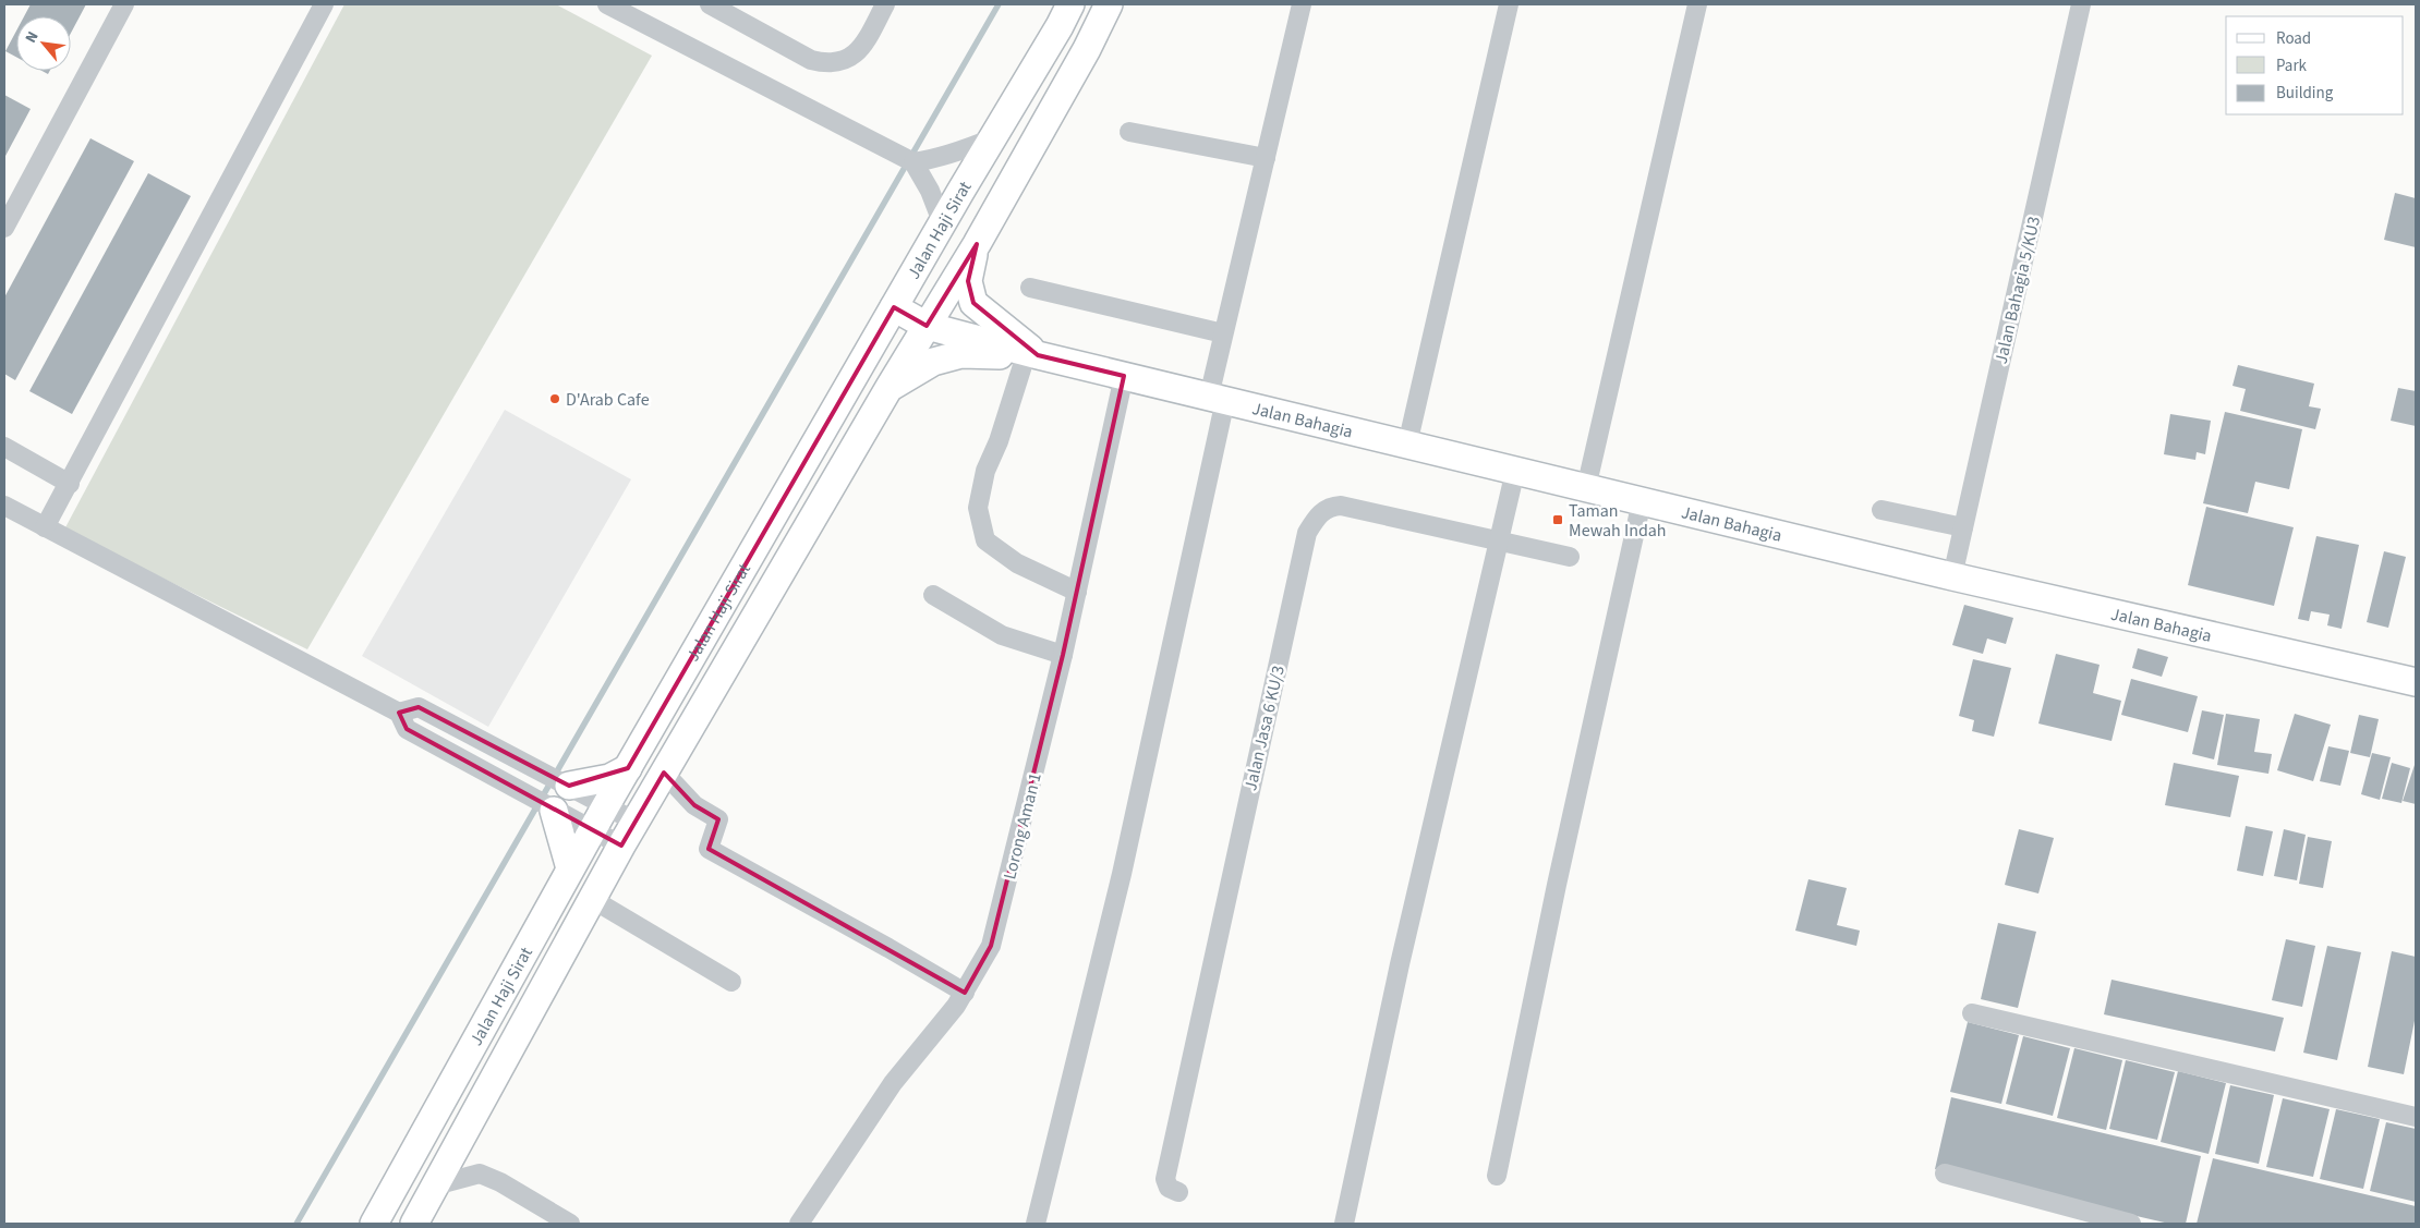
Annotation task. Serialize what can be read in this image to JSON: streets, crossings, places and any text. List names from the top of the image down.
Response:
{
  "streets": {
    "main road": ["Jalan Haji Sirat", "Jalan Bahagia"],
    "street": ["Jalan Bahagia 5/KU3", "Jalan Jasa 6 KU/3", "Lorong Aman 1"]
  },
  "crossings": [
    ["Jalan Haji Sirat", "Jalan Bahagia"],
    ["Jalan Bahagia 5/KU3", "Jalan Bahagia"],
    ["Jalan Bahagia", "Lorong Aman 1"]
  ],
  "places": {
    "other": ["D'Arab Cafe"],
    "transit": ["Taman Mewah Indah"]
  },
  "legend": ["Road", "Park", "Building"],
  "north": "top left"
}
